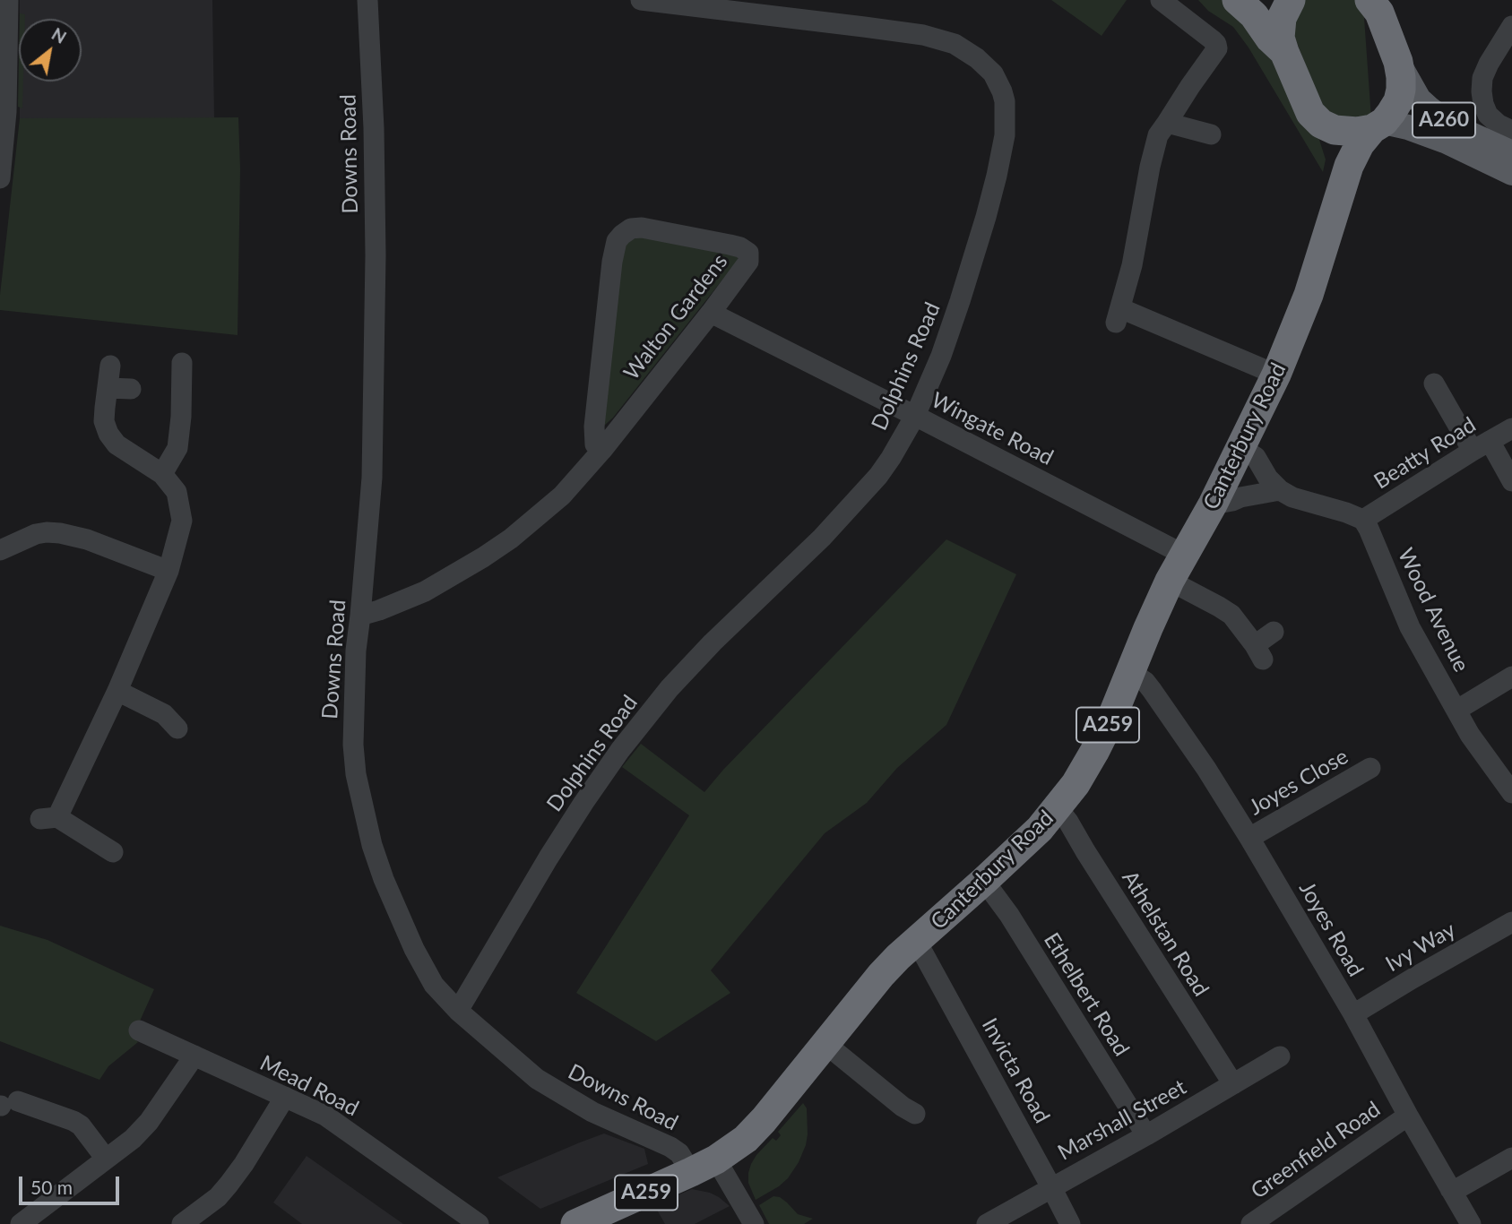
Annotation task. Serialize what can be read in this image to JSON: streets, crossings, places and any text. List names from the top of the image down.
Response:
{
  "streets": {
    "highway": ["Canterbury Road", "A259"],
    "main road": ["A260"],
    "street": [
      "Downs Road",
      "Walton Gardens",
      "Dolphins Road",
      "Wingate Road",
      "Beatty Road",
      "Wood Avenue",
      "Joyes Close",
      "Joyes Road",
      "Athelstan Road",
      "Ivy Way",
      "Ethelbert Road",
      "Invicta Road",
      "Mead Road",
      "Marshall Street",
      "Greenfield Road"
    ]
  },
  "crossings": [
    ["A260", "Canterbury Road"],
    ["Downs Road", "Walton Gardens"],
    ["Downs Road", "Dolphins Road"],
    ["Downs Road", "Canterbury Road"],
    ["Downs Road", "A259"],
    ["Walton Gardens", "Wingate Road"],
    ["Dolphins Road", "Wingate Road"],
    ["Wingate Road", "Canterbury Road"],
    ["Canterbury Road", "A259"],
    ["Canterbury Road", "Joyes Road"],
    ["Canterbury Road", "Athelstan Road"],
    ["Canterbury Road", "Ethelbert Road"],
    ["Canterbury Road", "Invicta Road"],
    ["Beatty Road", "Wood Avenue"],
    ["Joyes Close", "Joyes Road"],
    ["Joyes Road", "Ivy Way"],
    ["Joyes Road", "Greenfield Road"],
    ["Athelstan Road", "Marshall Street"],
    ["Ethelbert Road", "Marshall Street"],
    ["Invicta Road", "Marshall Street"]
  ],
  "scale_bar": "50 m",
  "north": "top right"
}
